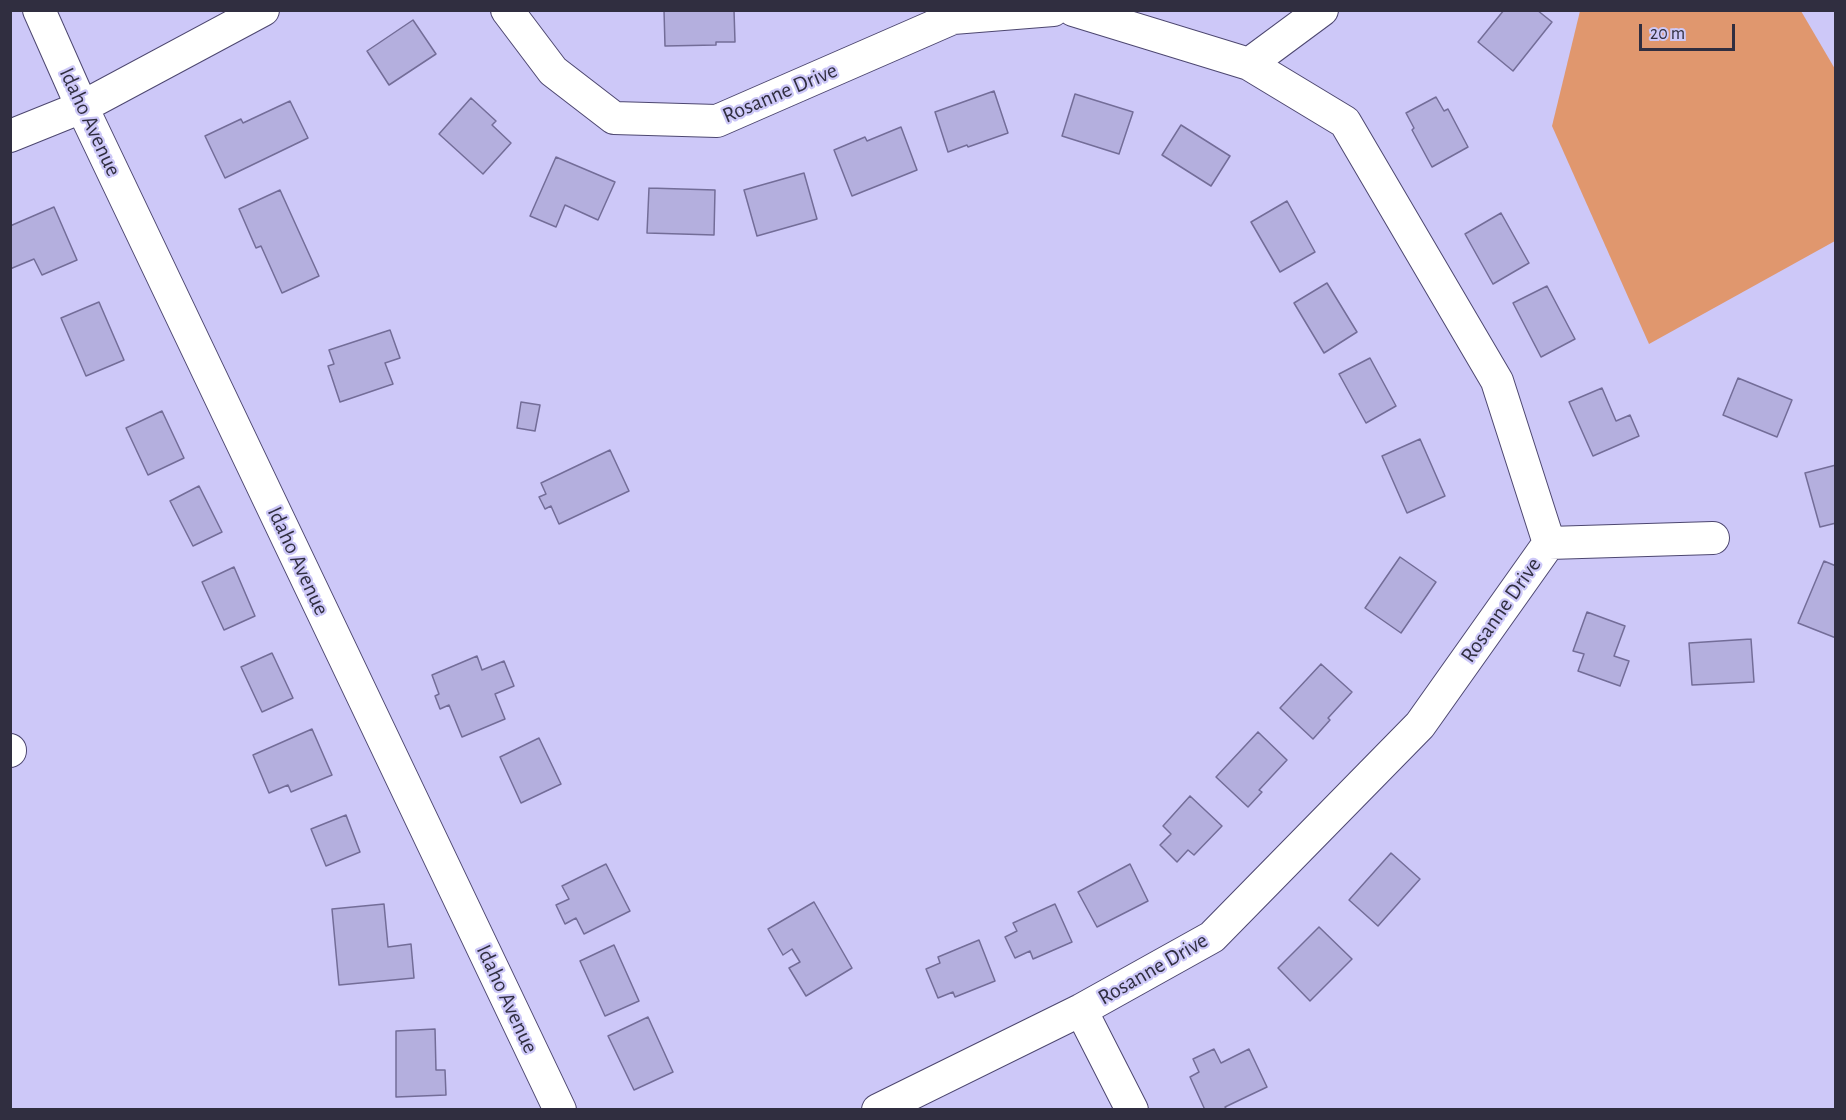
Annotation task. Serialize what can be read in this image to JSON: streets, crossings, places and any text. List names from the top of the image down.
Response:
{
  "streets": {
    "street": ["Rosanne Drive", "Idaho Avenue"]
  },
  "scale_bar": "20 m"
}
